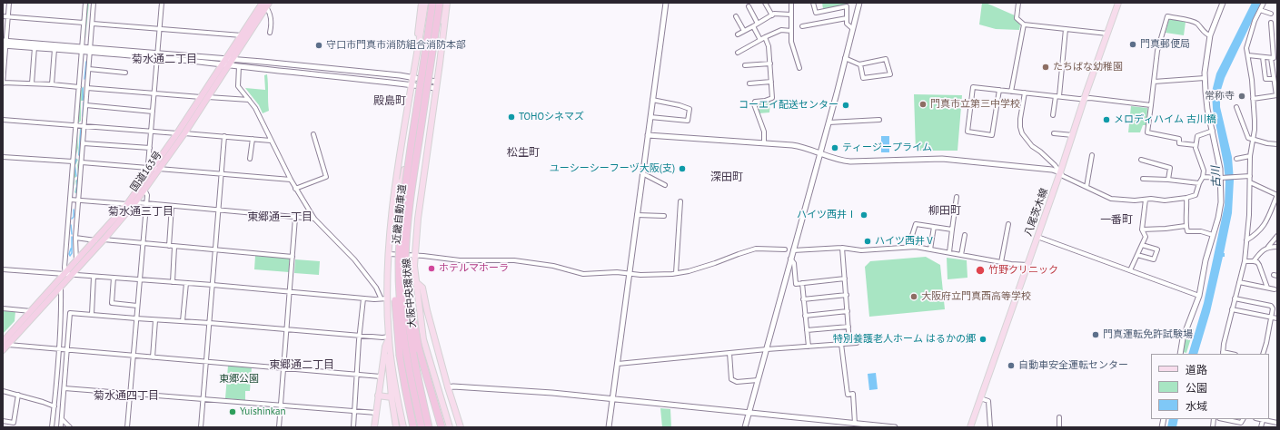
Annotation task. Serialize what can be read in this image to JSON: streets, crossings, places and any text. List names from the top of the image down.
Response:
{
  "streets": {
    "highway": ["国道163号", "近畿自動車道"],
    "main road": ["八尾茨木線", "大阪中央環状線"]
  },
  "districts": [
    "菊水通二丁目",
    "殿島町",
    "松生町",
    "深田町",
    "柳田町",
    "菊水通三丁目",
    "東郷通一丁目",
    "一番町",
    "東郷通二丁目",
    "菊水通四丁目"
  ],
  "water": ["古川"],
  "parks": ["東郷公園"],
  "places": [
    "門真郵便局",
    "守口市門真市消防組合消防本部",
    "たちばな幼稚園",
    "常称寺",
    "門真市立第三中学校",
    "コーエイ配送センター",
    "TOHOシネマズ",
    "メロディハイム 古川橋",
    "ティージープライム",
    "ユーシーシーフーヅ大阪(支)",
    "ハイツ西井Ⅰ",
    "ハイツ西井Ⅴ",
    "ホテルマホーラ",
    "竹野クリニック",
    "大阪府立門真西高等学校",
    "門真運転免許試験場",
    "特別養護老人ホーム はるかの郷",
    "自動車安全運転センター",
    "Yuishinkan"
  ],
  "legend": ["道路", "公園", "水域"]
}
